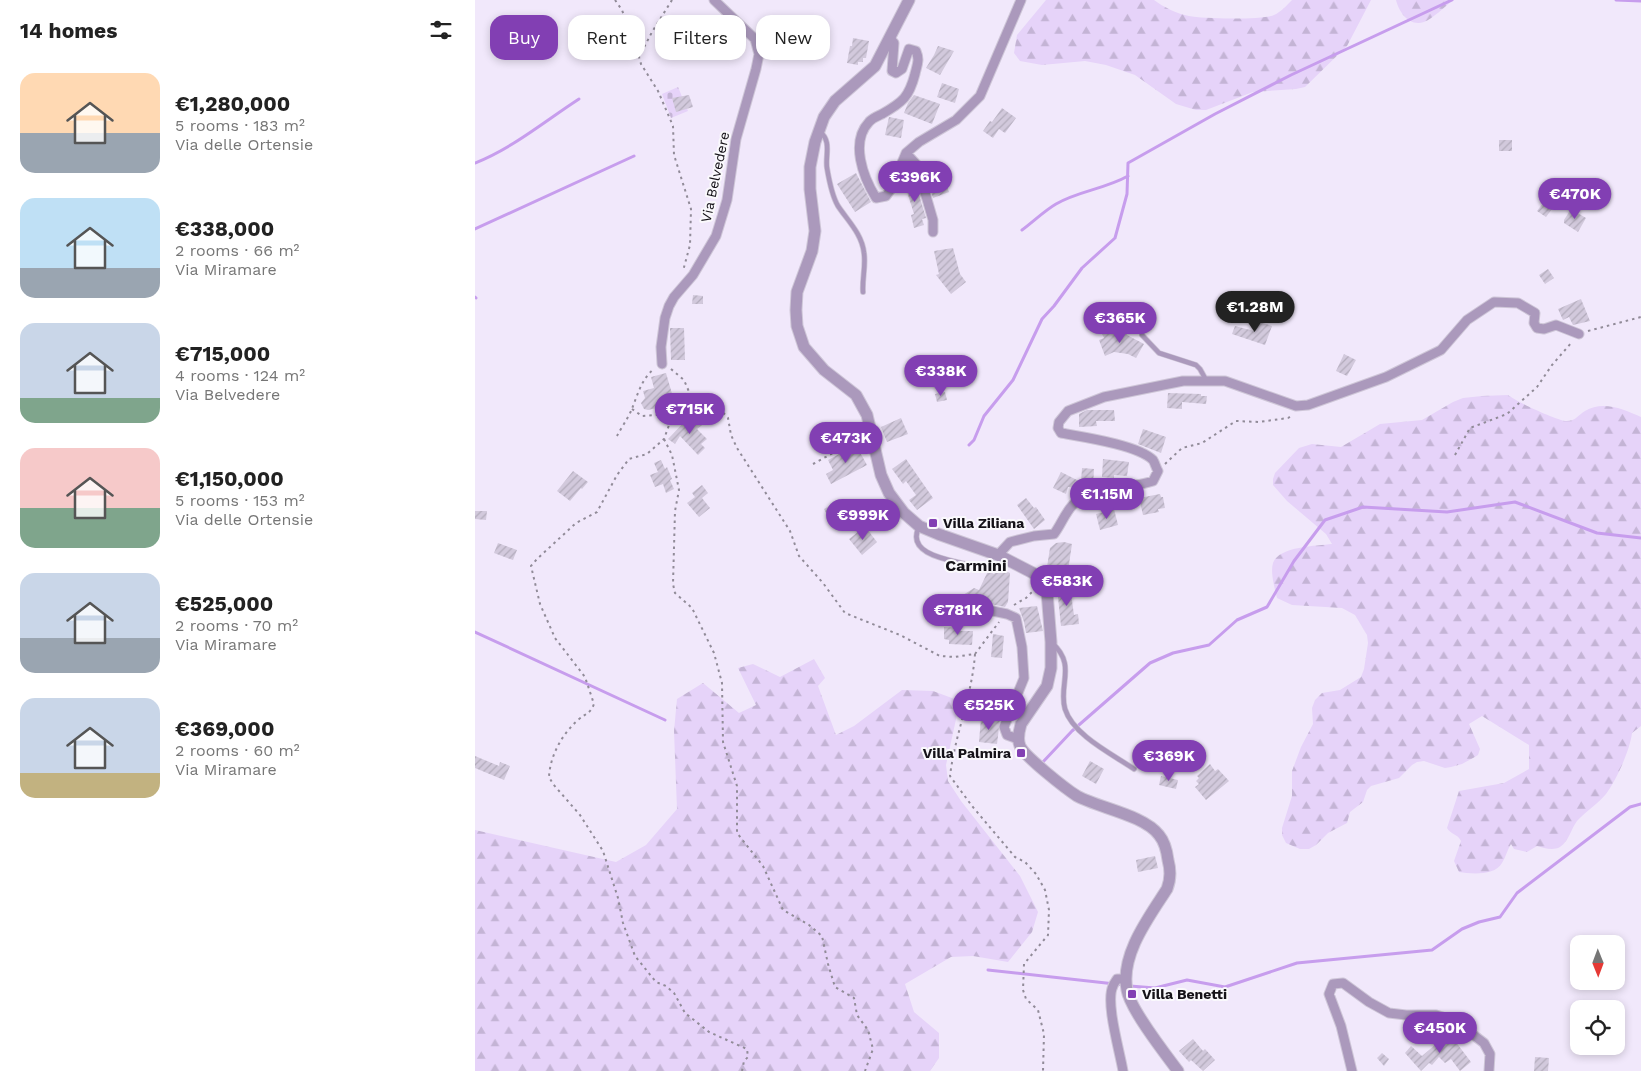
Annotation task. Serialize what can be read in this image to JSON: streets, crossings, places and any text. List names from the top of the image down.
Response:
{
  "streets": {
    "street": ["Via Belvedere"]
  },
  "districts": ["Carmini"],
  "places": {
    "transit": ["Villa Ziliana", "Villa Palmira", "Villa Benetti"]
  },
  "north": "bottom",
  "page": {
    "heading": "14 homes",
    "chip": [
      "Buy",
      "Rent",
      "Filters",
      "New"
    ],
    "list": [
      {
        "name": "€1,280,000",
        "note": "5 rooms · 183 m² · Via delle Ortensie"
      },
      {
        "name": "€338,000",
        "note": "2 rooms · 66 m² · Via Miramare"
      },
      {
        "name": "€715,000",
        "note": "4 rooms · 124 m² · Via Belvedere"
      },
      {
        "name": "€1,150,000",
        "note": "5 rooms · 153 m² · Via delle Ortensie"
      },
      {
        "name": "€525,000",
        "note": "2 rooms · 70 m² · Via Miramare"
      },
      {
        "name": "€369,000",
        "note": "2 rooms · 60 m² · Via Miramare"
      }
    ],
    "price": [
      "€396K",
      "€470K",
      "€1.28M",
      "€365K",
      "€338K",
      "€715K",
      "€473K",
      "€1.15M",
      "€999K",
      "€583K",
      "€781K",
      "€525K",
      "€369K",
      "€450K"
    ]
  }
}
